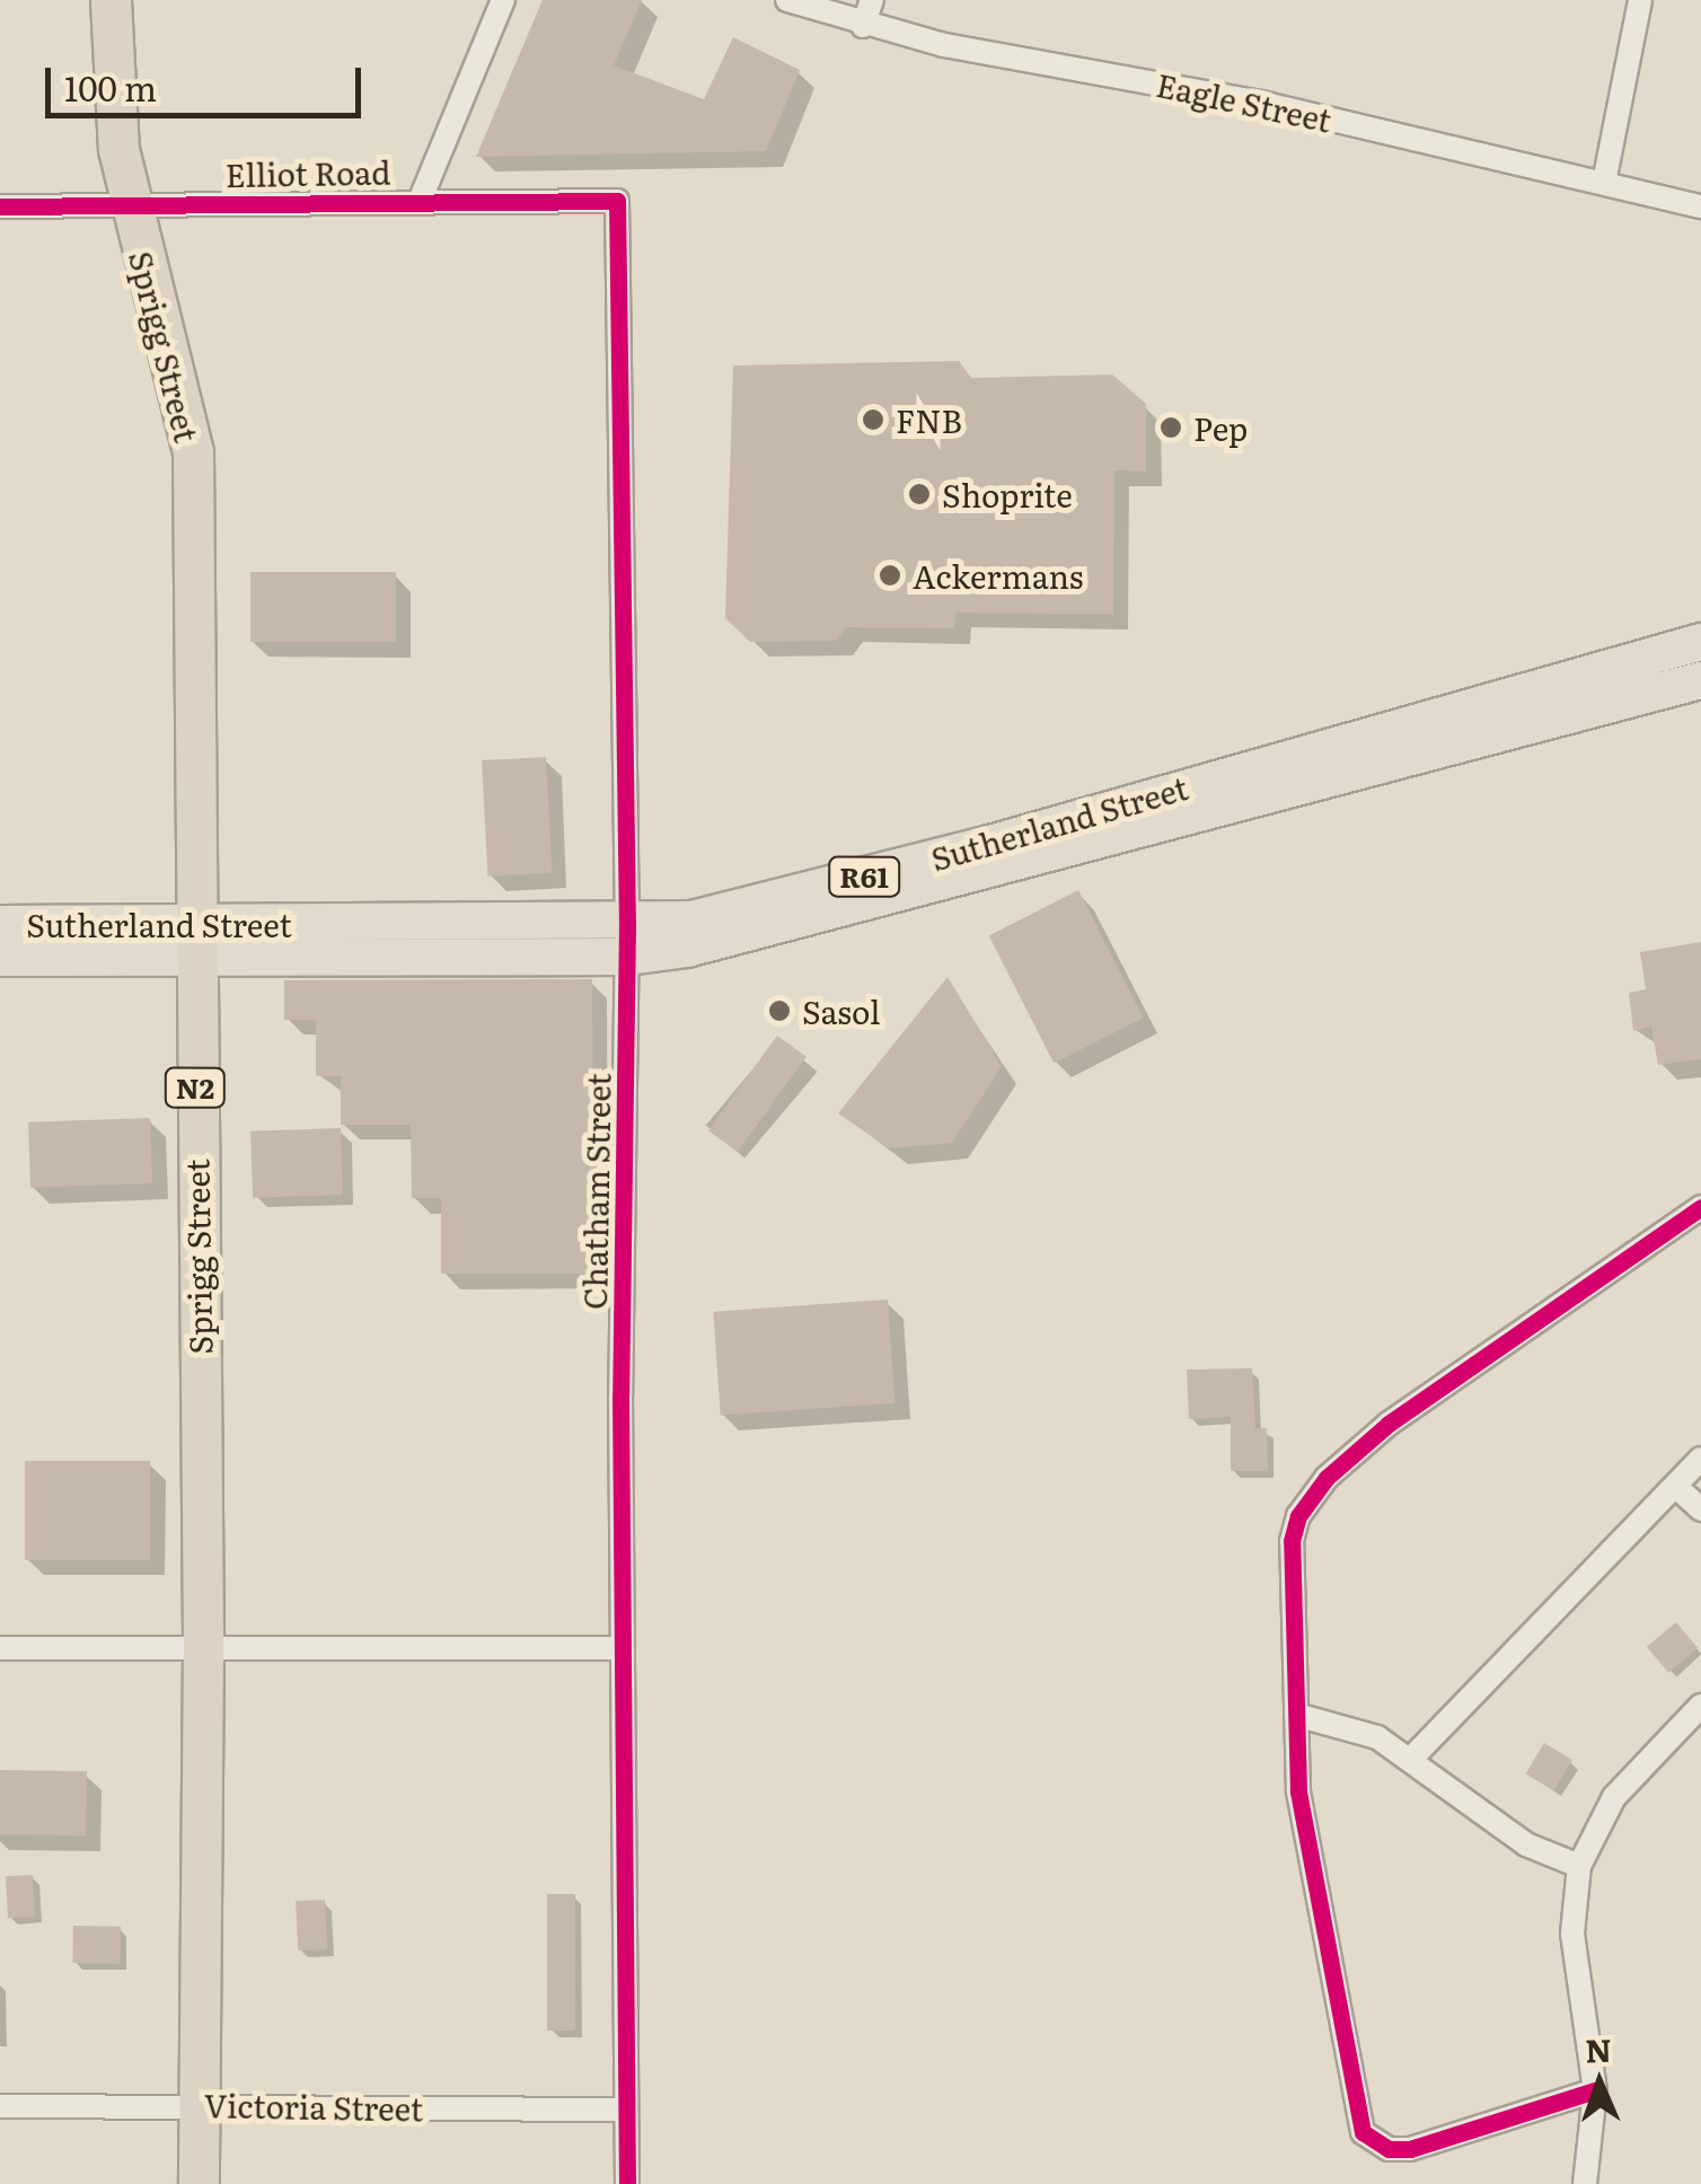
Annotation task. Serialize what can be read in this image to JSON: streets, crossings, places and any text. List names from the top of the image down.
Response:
{
  "streets": {
    "highway": ["Sprigg Street", "N2"],
    "main road": ["Sutherland Street", "R61"],
    "street": [
      "Eagle Street",
      "Elliot Road",
      "Chatham Street",
      "Victoria Street"
    ]
  },
  "crossings": [
    ["Elliot Road", "Sprigg Street"],
    ["Elliot Road", "Chatham Street"],
    ["Sprigg Street", "Sutherland Street"],
    ["Sprigg Street", "Victoria Street"],
    ["Sutherland Street", "Chatham Street"],
    ["Chatham Street", "Victoria Street"]
  ],
  "places": [
    "FNB",
    "Pep",
    "Shoprite",
    "Ackermans",
    "Sasol"
  ],
  "scale_bar": "100 m",
  "north": "top"
}
